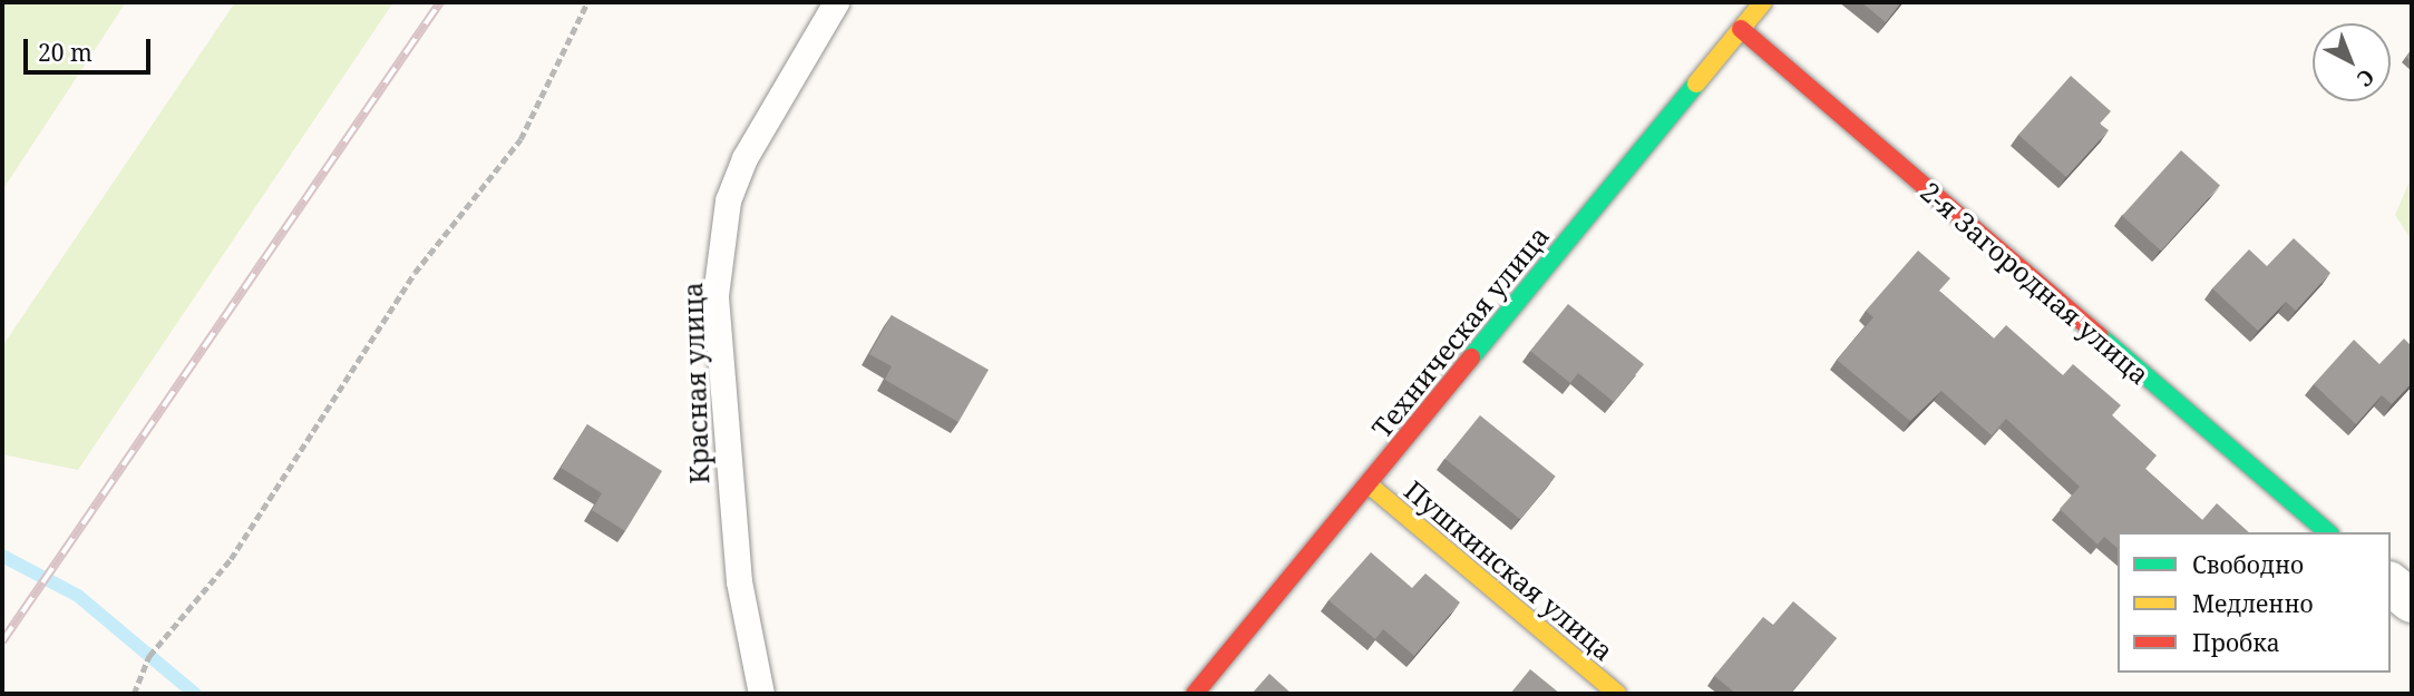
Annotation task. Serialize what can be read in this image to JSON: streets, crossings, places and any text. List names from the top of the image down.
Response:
{
  "streets": {
    "street": ["2-я Загородная улица", "Техническая улица", "Пушкинская улица"],
    "lane": ["Красная улица"]
  },
  "crossings": [
    ["2-я Загородная улица", "Техническая улица"],
    ["Техническая улица", "Пушкинская улица"]
  ],
  "legend": ["Свободно", "Медленно", "Пробка"],
  "scale_bar": "20 m",
  "north": "bottom right"
}
